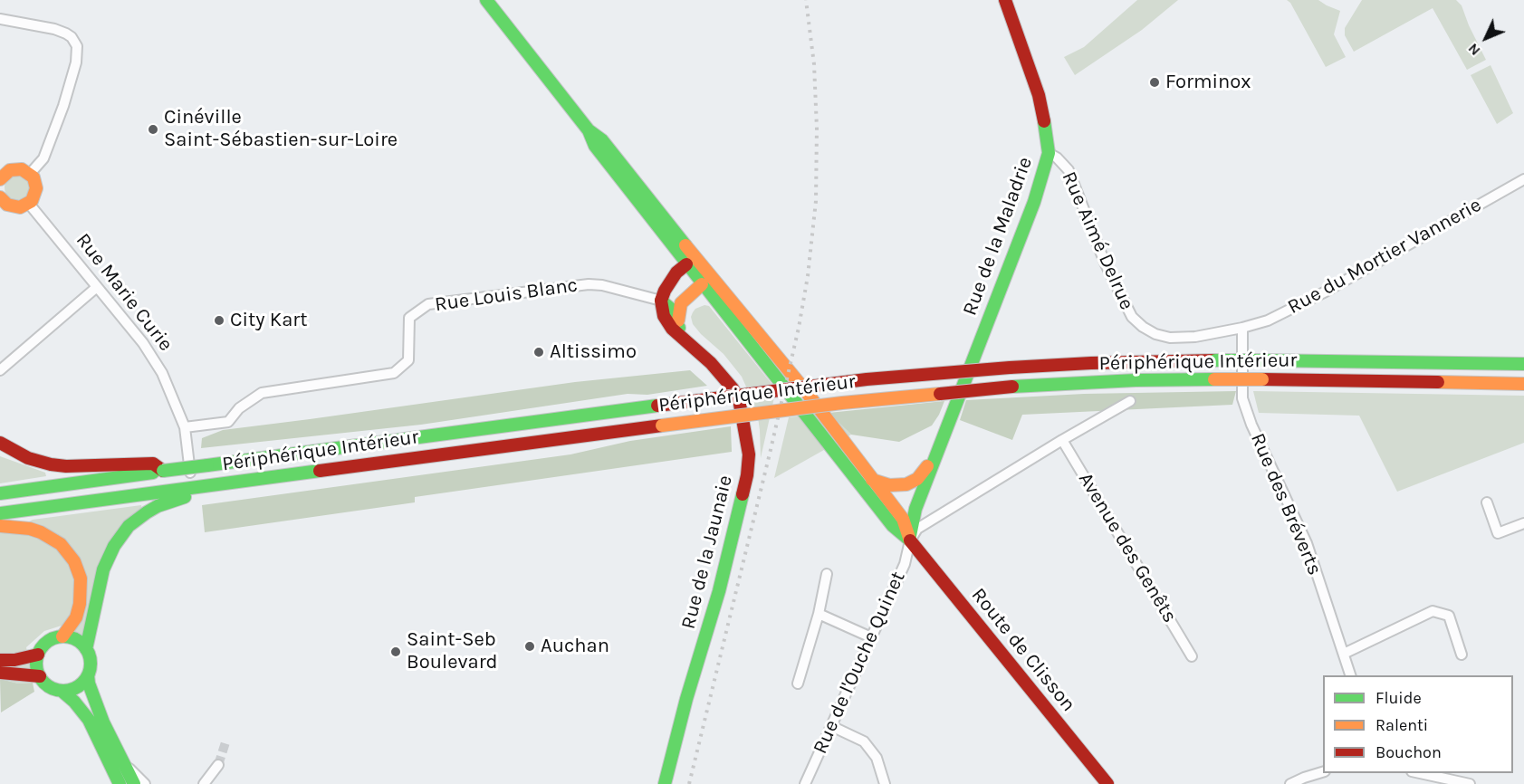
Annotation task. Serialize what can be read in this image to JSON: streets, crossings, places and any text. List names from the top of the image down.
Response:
{
  "streets": {
    "main road": [
      "Rue de la Maladrie",
      "Périphérique Intérieur",
      "Rue de la Jaunaie",
      "Route de Clisson"
    ],
    "street": [
      "Rue Aimé Delrue",
      "Rue du Mortier Vannerie",
      "Rue Marie Curie",
      "Rue Louis Blanc",
      "Rue des Bréverts",
      "Avenue des Genêts",
      "Rue de l'Ouche Quinet"
    ]
  },
  "crossings": [
    ["Rue de la Maladrie", "Rue Aimé Delrue"],
    ["Rue de la Maladrie", "Route de Clisson"],
    ["Rue de la Maladrie", "Rue de l'Ouche Quinet"],
    ["Rue Aimé Delrue", "Rue du Mortier Vannerie"],
    ["Rue Aimé Delrue", "Rue des Bréverts"],
    ["Rue du Mortier Vannerie", "Rue des Bréverts"],
    ["Rue Marie Curie", "Rue Louis Blanc"],
    ["Rue Louis Blanc", "Rue de la Jaunaie"],
    ["Rue de la Jaunaie", "Route de Clisson"],
    ["Route de Clisson", "Rue de l'Ouche Quinet"]
  ],
  "places": [
    "Forminox",
    "Cinéville Saint-Sébastien-sur-Loire",
    "City Kart",
    "Altissimo",
    "Auchan",
    "Saint-Seb Boulevard"
  ],
  "legend": ["Fluide", "Ralenti", "Bouchon"],
  "north": "bottom left"
}
